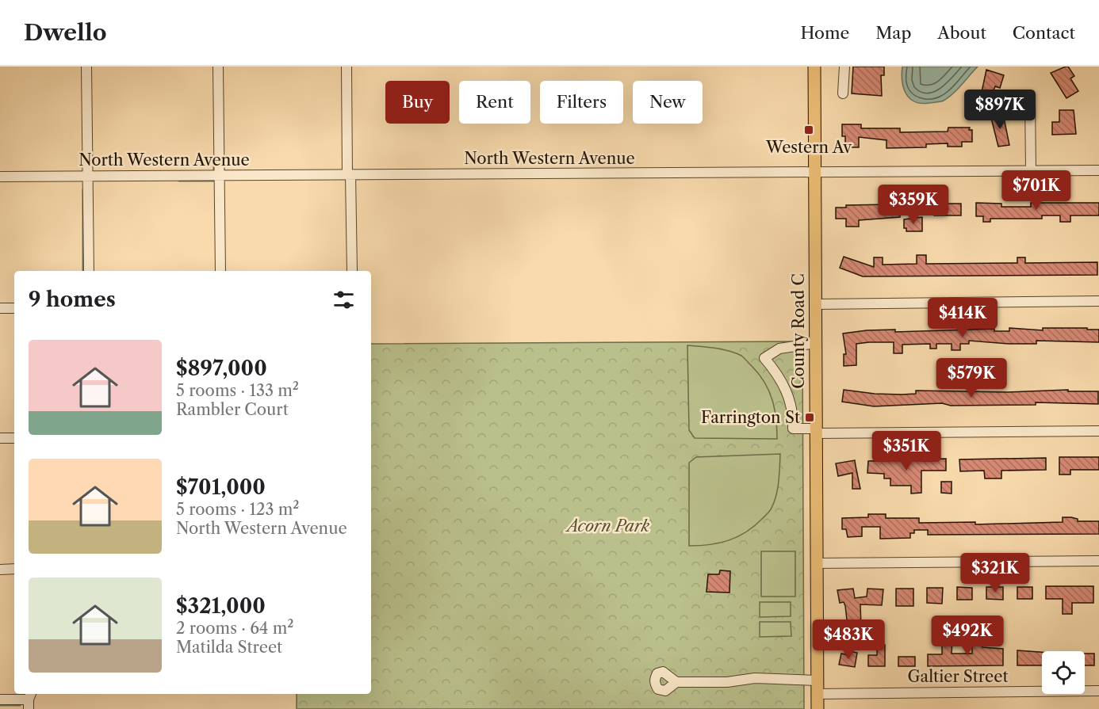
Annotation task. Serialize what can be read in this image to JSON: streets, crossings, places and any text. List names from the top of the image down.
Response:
{
  "streets": {
    "main road": ["County Road C"],
    "street": ["North Western Avenue", "Galtier Street"]
  },
  "crossings": [
    ["North Western Avenue", "County Road C"],
    ["County Road C", "Galtier Street"]
  ],
  "parks": ["Acorn Park"],
  "places": {
    "transit": ["Western Av", "Farrington St"]
  },
  "page": {
    "header": "Dwello",
    "nav": [
      "Home",
      "Map",
      "About",
      "Contact"
    ],
    "chip": [
      "Buy",
      "Rent",
      "Filters",
      "New"
    ],
    "price": [
      "$897K",
      "$701K",
      "$359K",
      "$414K",
      "$579K",
      "$351K",
      "$321K",
      "$492K",
      "$483K"
    ],
    "heading": "9 homes",
    "list": [
      {
        "name": "$897,000",
        "note": "5 rooms · 133 m² · Rambler Court"
      },
      {
        "name": "$701,000",
        "note": "5 rooms · 123 m² · North Western Avenue"
      },
      {
        "name": "$321,000",
        "note": "2 rooms · 64 m² · Matilda Street"
      }
    ]
  }
}
